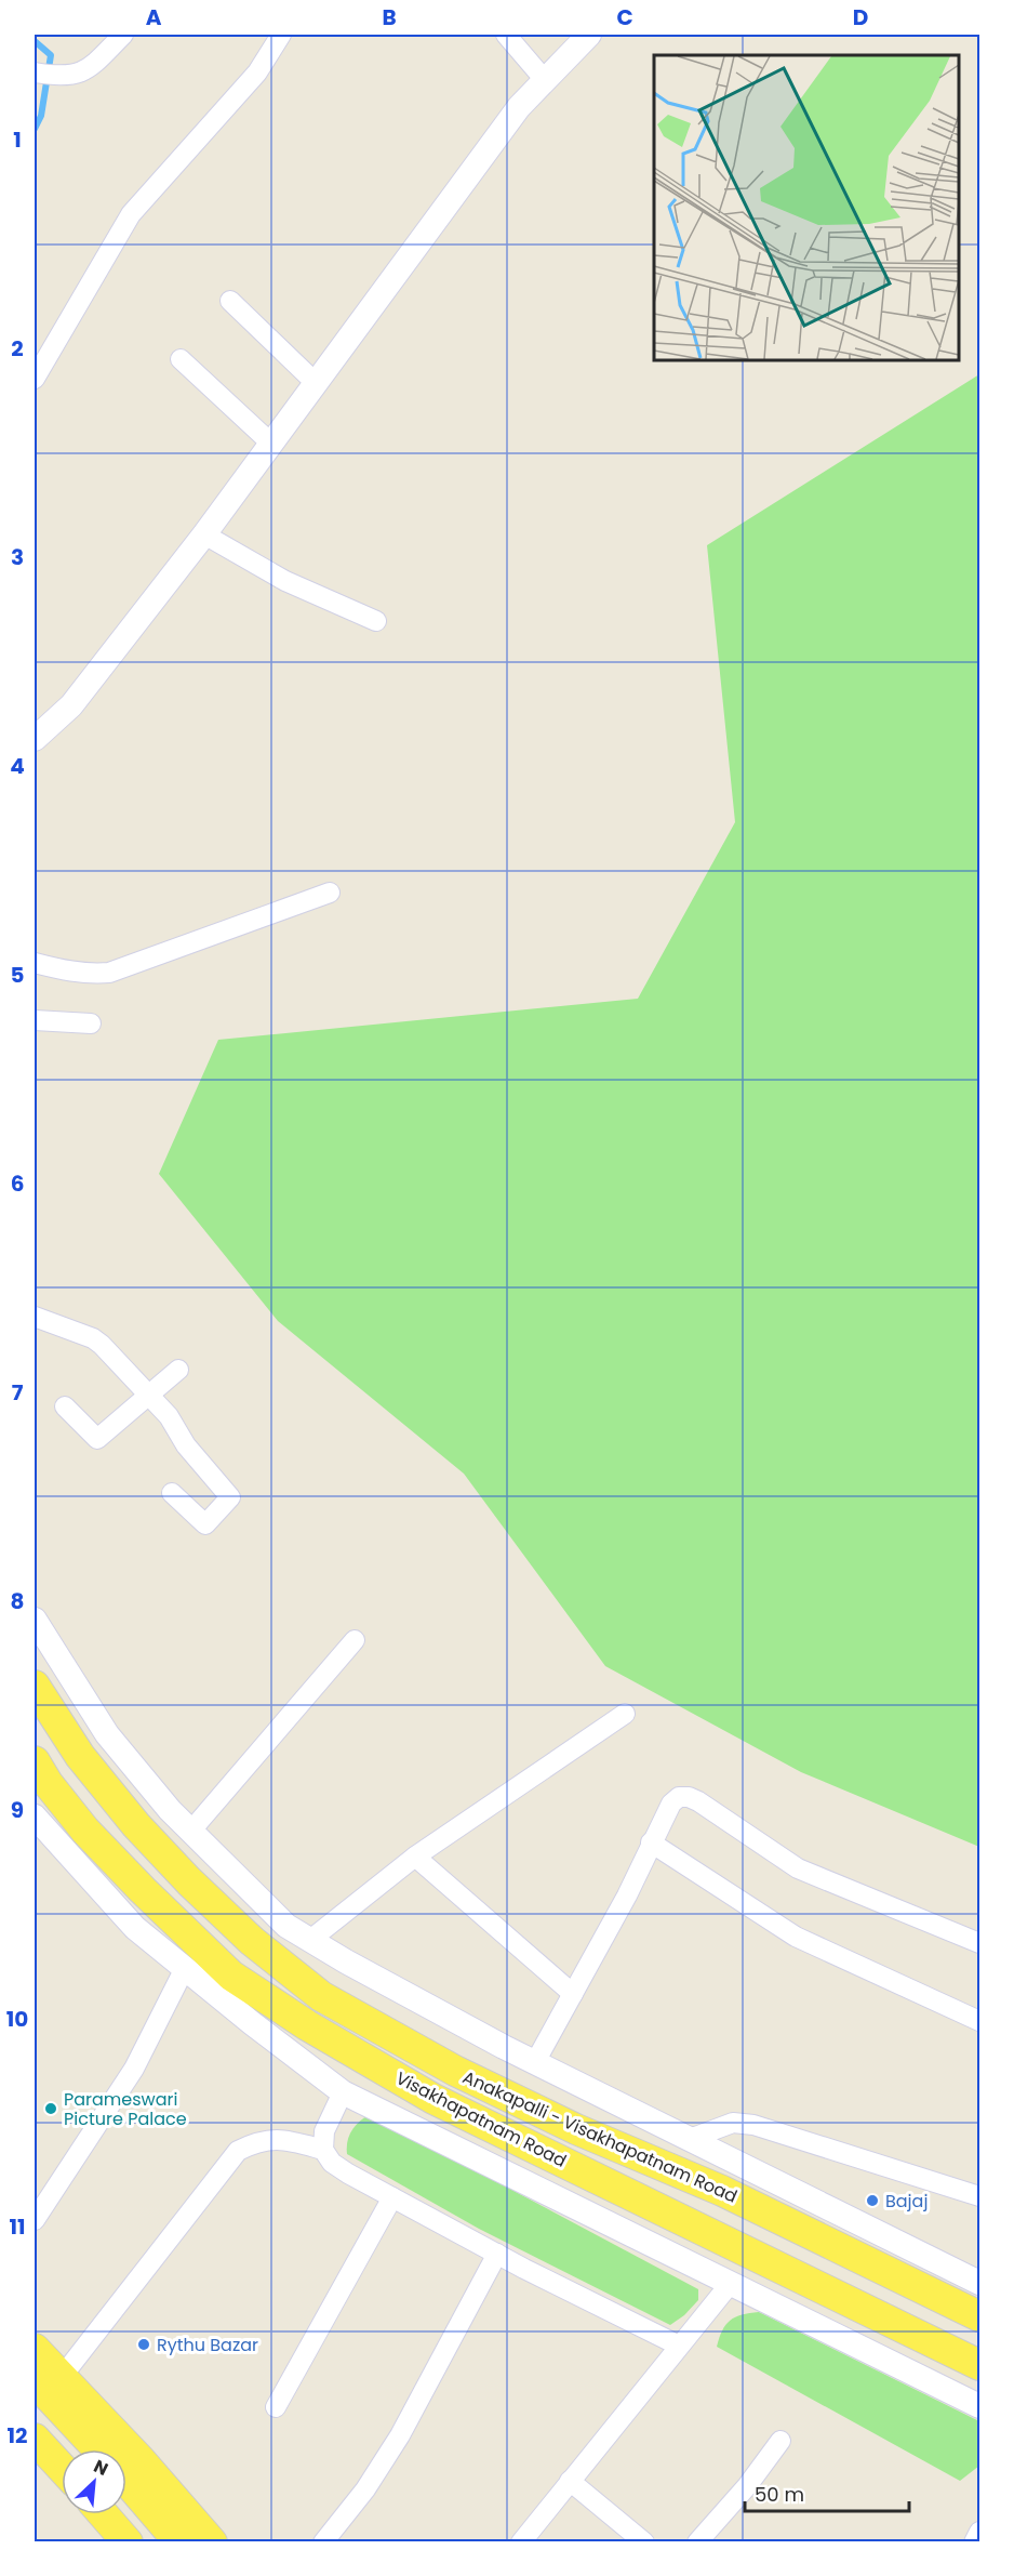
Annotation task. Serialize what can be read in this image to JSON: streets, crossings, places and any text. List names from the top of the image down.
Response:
{
  "streets": {
    "main road": ["Visakhapatnam Road", "Anakapalli - Visakhapatnam Road"]
  },
  "places": ["Parameswari Picture Palace", "Bajaj", "Rythu Bazar"],
  "scale_bar": "50 m",
  "north": "top right",
  "grid": {
    "columns": [
      "A",
      "B",
      "C",
      "D"
    ],
    "rows": [
      "1",
      "2",
      "3",
      "4",
      "5",
      "6",
      "7",
      "8",
      "9",
      "10",
      "11",
      "12"
    ]
  }
}
